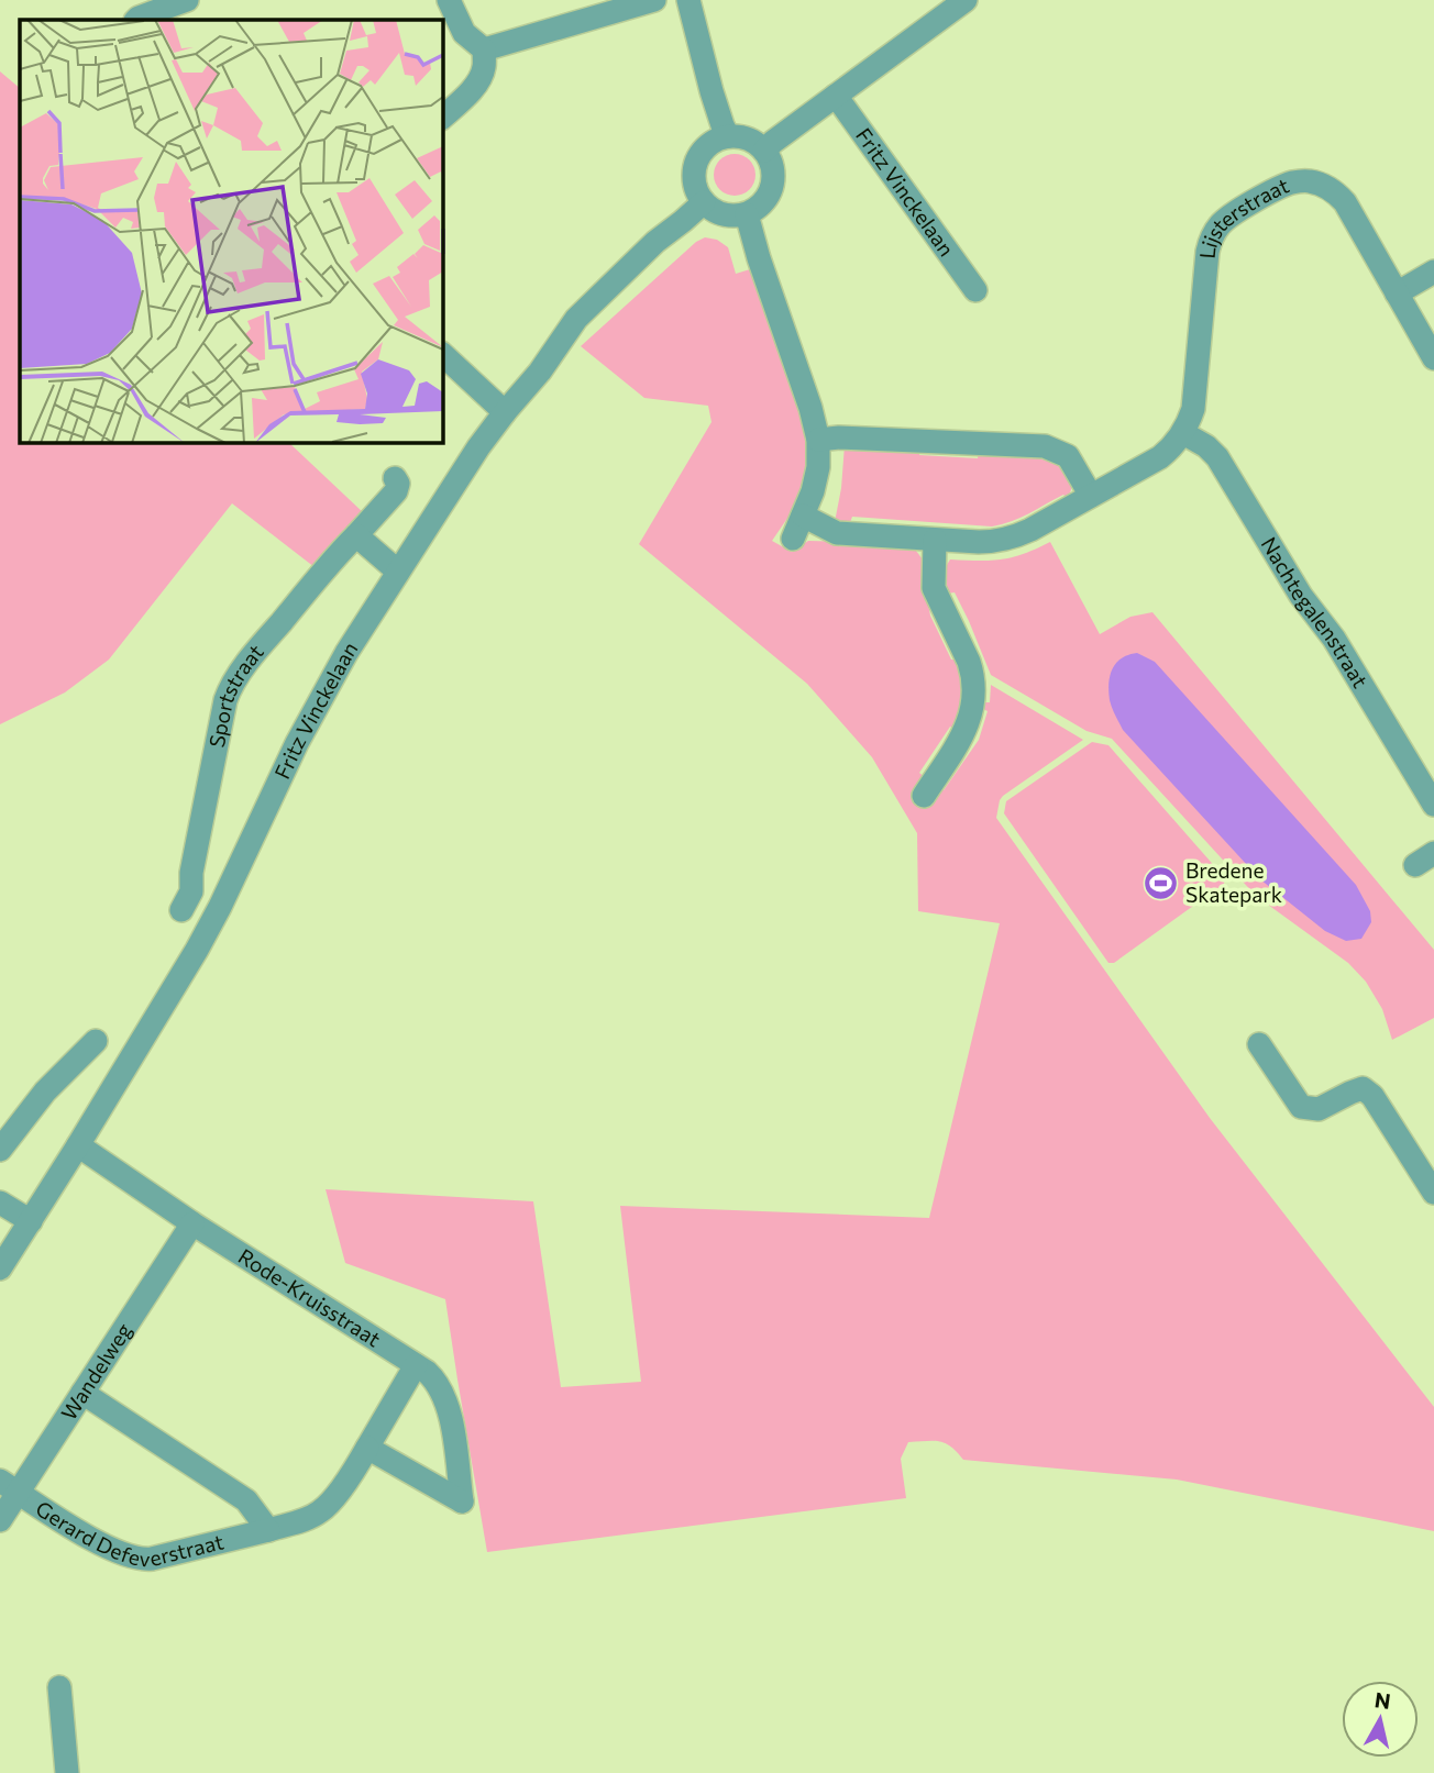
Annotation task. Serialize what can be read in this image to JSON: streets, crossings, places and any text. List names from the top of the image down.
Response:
{
  "streets": {
    "street": [
      "Fritz Vinckelaan",
      "Lijsterstraat",
      "Nachtegalenstraat",
      "Sportstraat",
      "Rode-Kruisstraat",
      "Wandelweg",
      "Gerard Defeverstraat"
    ]
  },
  "crossings": [
    ["Fritz Vinckelaan", "Sportstraat"],
    ["Fritz Vinckelaan", "Rode-Kruisstraat"],
    ["Lijsterstraat", "Nachtegalenstraat"],
    ["Rode-Kruisstraat", "Wandelweg"],
    ["Rode-Kruisstraat", "Gerard Defeverstraat"],
    ["Wandelweg", "Gerard Defeverstraat"]
  ],
  "places": {
    "sports": ["Bredene Skatepark"]
  },
  "north": "top"
}
